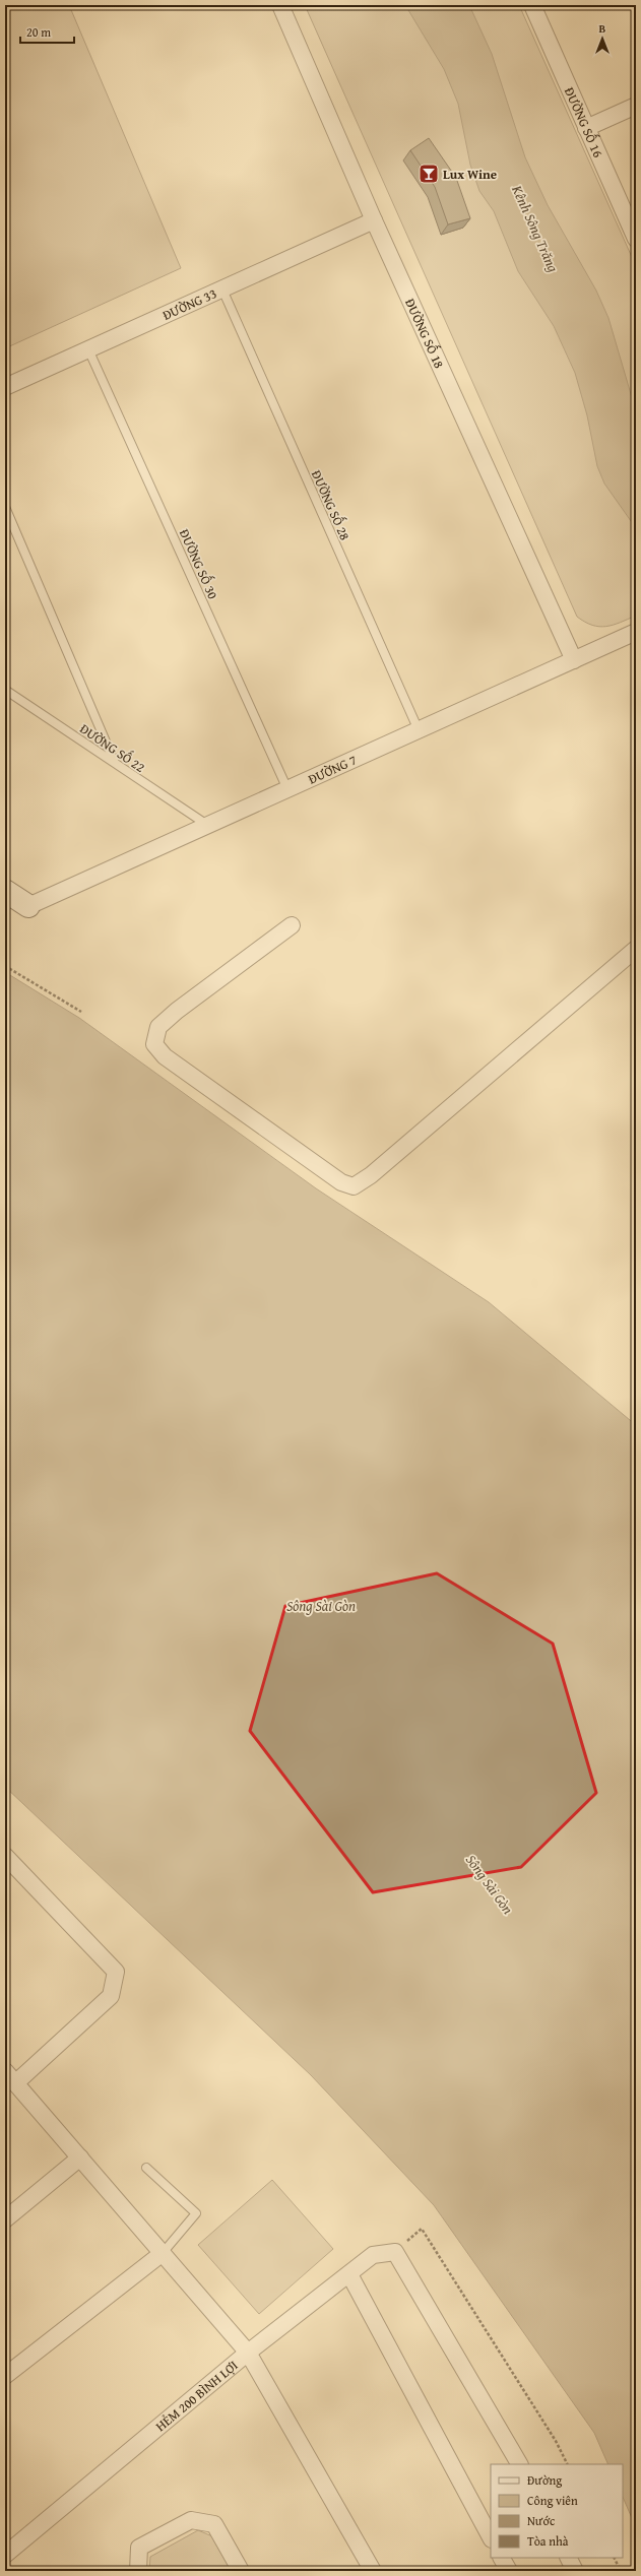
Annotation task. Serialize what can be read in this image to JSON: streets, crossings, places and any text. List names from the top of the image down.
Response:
{
  "streets": {
    "street": [
      "ĐƯỜNG SỐ 16",
      "ĐƯỜNG 33",
      "ĐƯỜNG SỐ 18",
      "ĐƯỜNG 7",
      "HẺM 200 BÌNH LỢI"
    ],
    "lane": ["ĐƯỜNG SỐ 28", "ĐƯỜNG SỐ 30", "ĐƯỜNG SỐ 22"]
  },
  "crossings": [
    ["ĐƯỜNG 33", "ĐƯỜNG SỐ 18"],
    ["ĐƯỜNG 33", "ĐƯỜNG SỐ 28"],
    ["ĐƯỜNG 33", "ĐƯỜNG SỐ 30"],
    ["ĐƯỜNG SỐ 18", "ĐƯỜNG 7"],
    ["ĐƯỜNG SỐ 28", "ĐƯỜNG 7"],
    ["ĐƯỜNG SỐ 30", "ĐƯỜNG 7"],
    ["ĐƯỜNG SỐ 22", "ĐƯỜNG 7"]
  ],
  "water": ["Kênh Sông Trăng", "Sông Sài Gòn"],
  "places": {
    "bar": ["Lux Wine"]
  },
  "legend": [
    "Đường",
    "Công viên",
    "Nước",
    "Tòa nhà"
  ],
  "scale_bar": "20 m",
  "north": "top"
}
